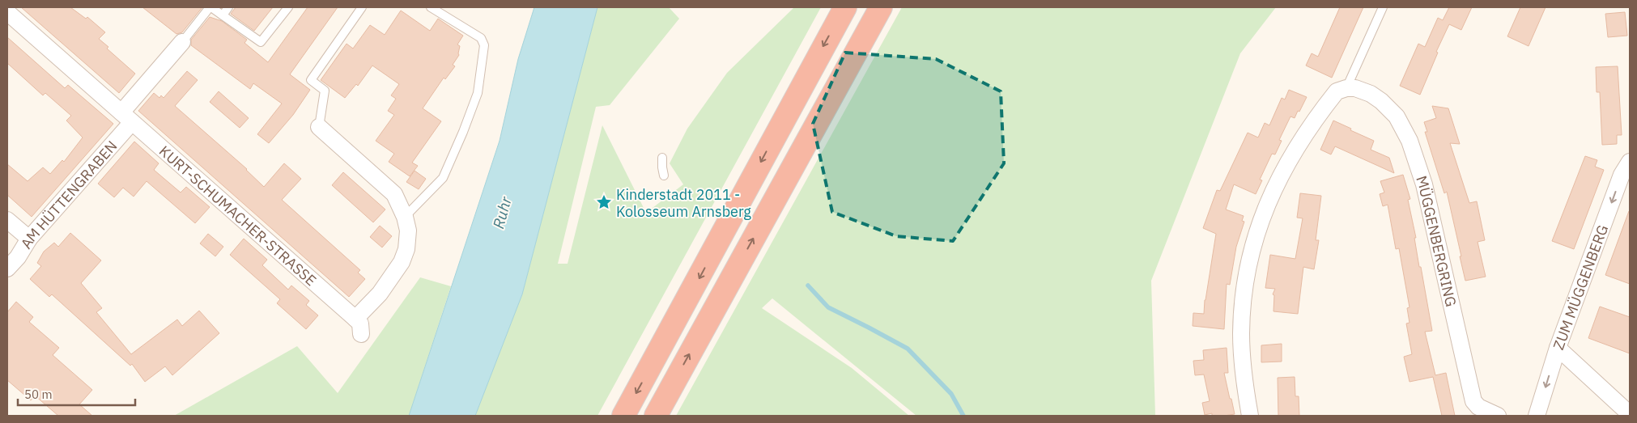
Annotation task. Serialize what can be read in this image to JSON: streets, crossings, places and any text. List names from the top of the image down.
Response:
{
  "streets": {
    "street": [
      "AM HÜTTENGRABEN",
      "KURT-SCHUMACHER-STRASSE",
      "MÜGGENBERGRING",
      "ZUM MÜGGENBERG"
    ]
  },
  "crossings": [
    ["AM HÜTTENGRABEN", "KURT-SCHUMACHER-STRASSE"]
  ],
  "one_way": ["ZUM MÜGGENBERG"],
  "water": ["Ruhr"],
  "places": {
    "place": ["Kinderstadt 2011 - Kolosseum Arnsberg"]
  },
  "scale_bar": "50 m"
}
